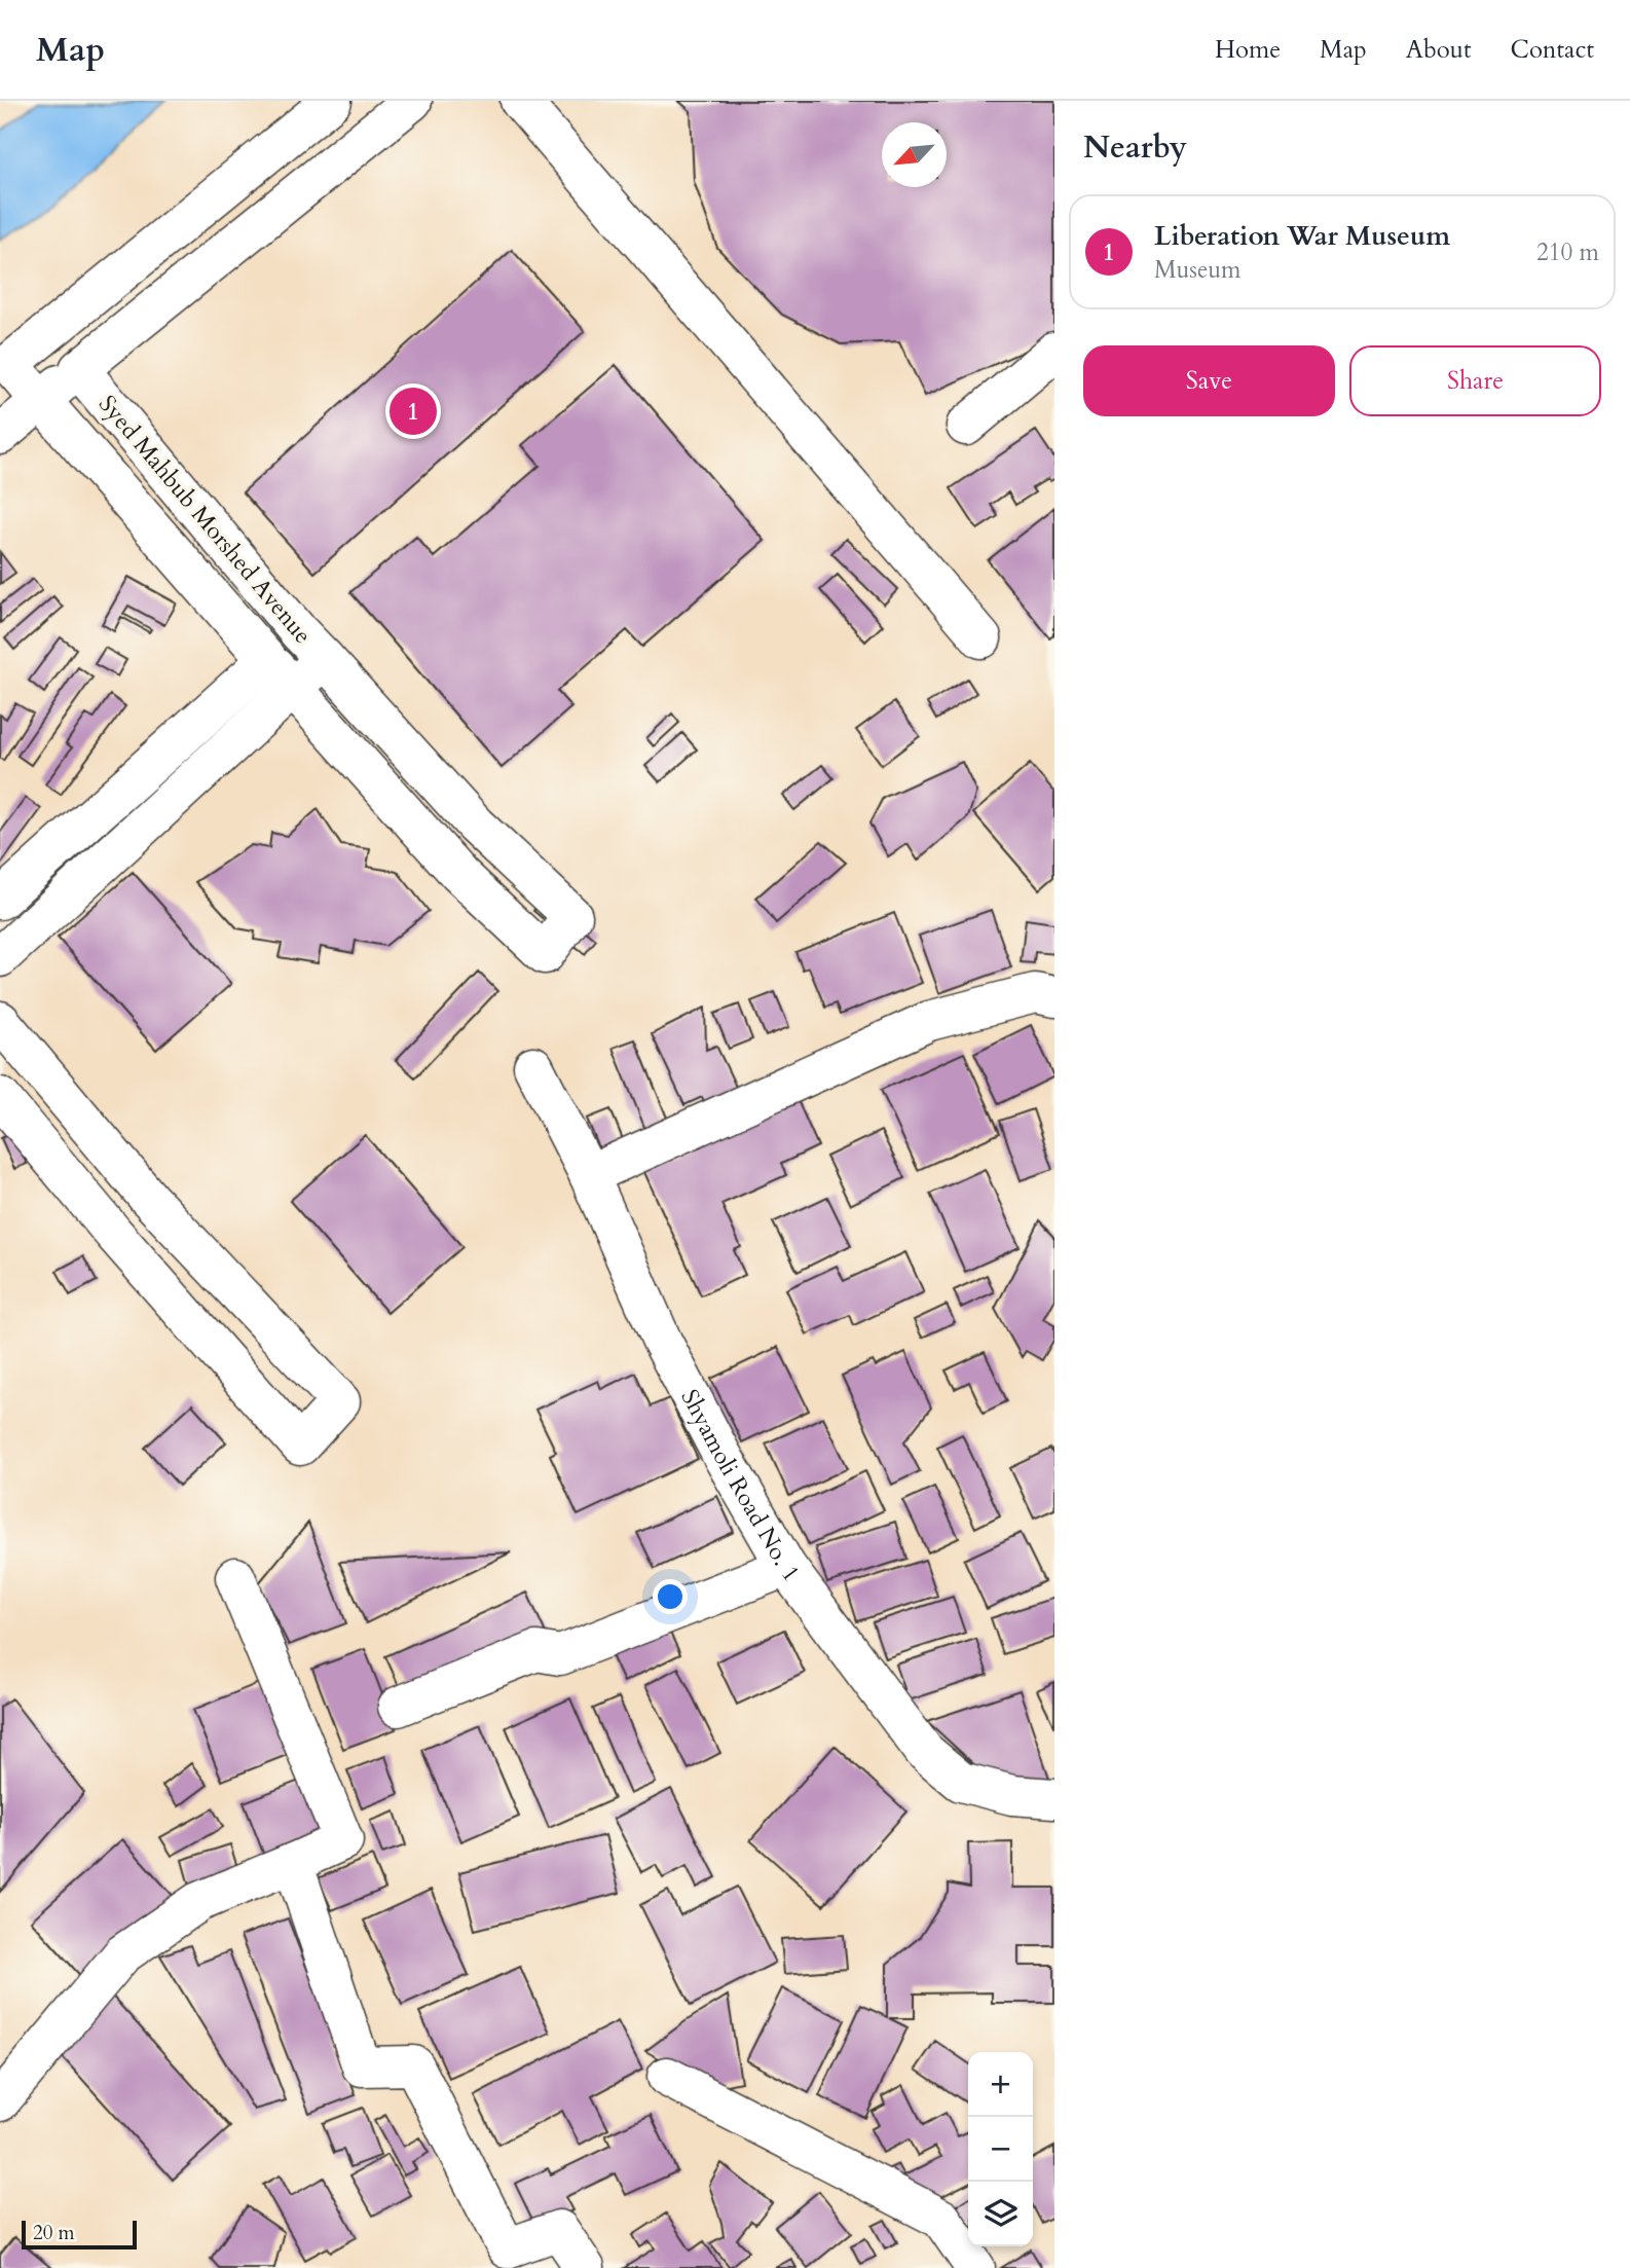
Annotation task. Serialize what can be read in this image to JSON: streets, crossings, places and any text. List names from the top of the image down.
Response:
{
  "streets": {
    "street": ["Syed Mahbub Morshed Avenue", "Shyamoli Road No. 1"]
  },
  "scale_bar": "20 m",
  "north": "bottom left",
  "page": {
    "header": "Map",
    "nav": [
      "Home",
      "Map",
      "About",
      "Contact"
    ],
    "heading": "Nearby",
    "list": [
      {
        "mark": "1",
        "name": "Liberation War Museum",
        "note": "Museum",
        "value": "210 m"
      }
    ],
    "buttons": ["Save", "Share"],
    "pins": "1",
    "map_buttons": ["+", "−"],
    "scale": "20 m"
  }
}
